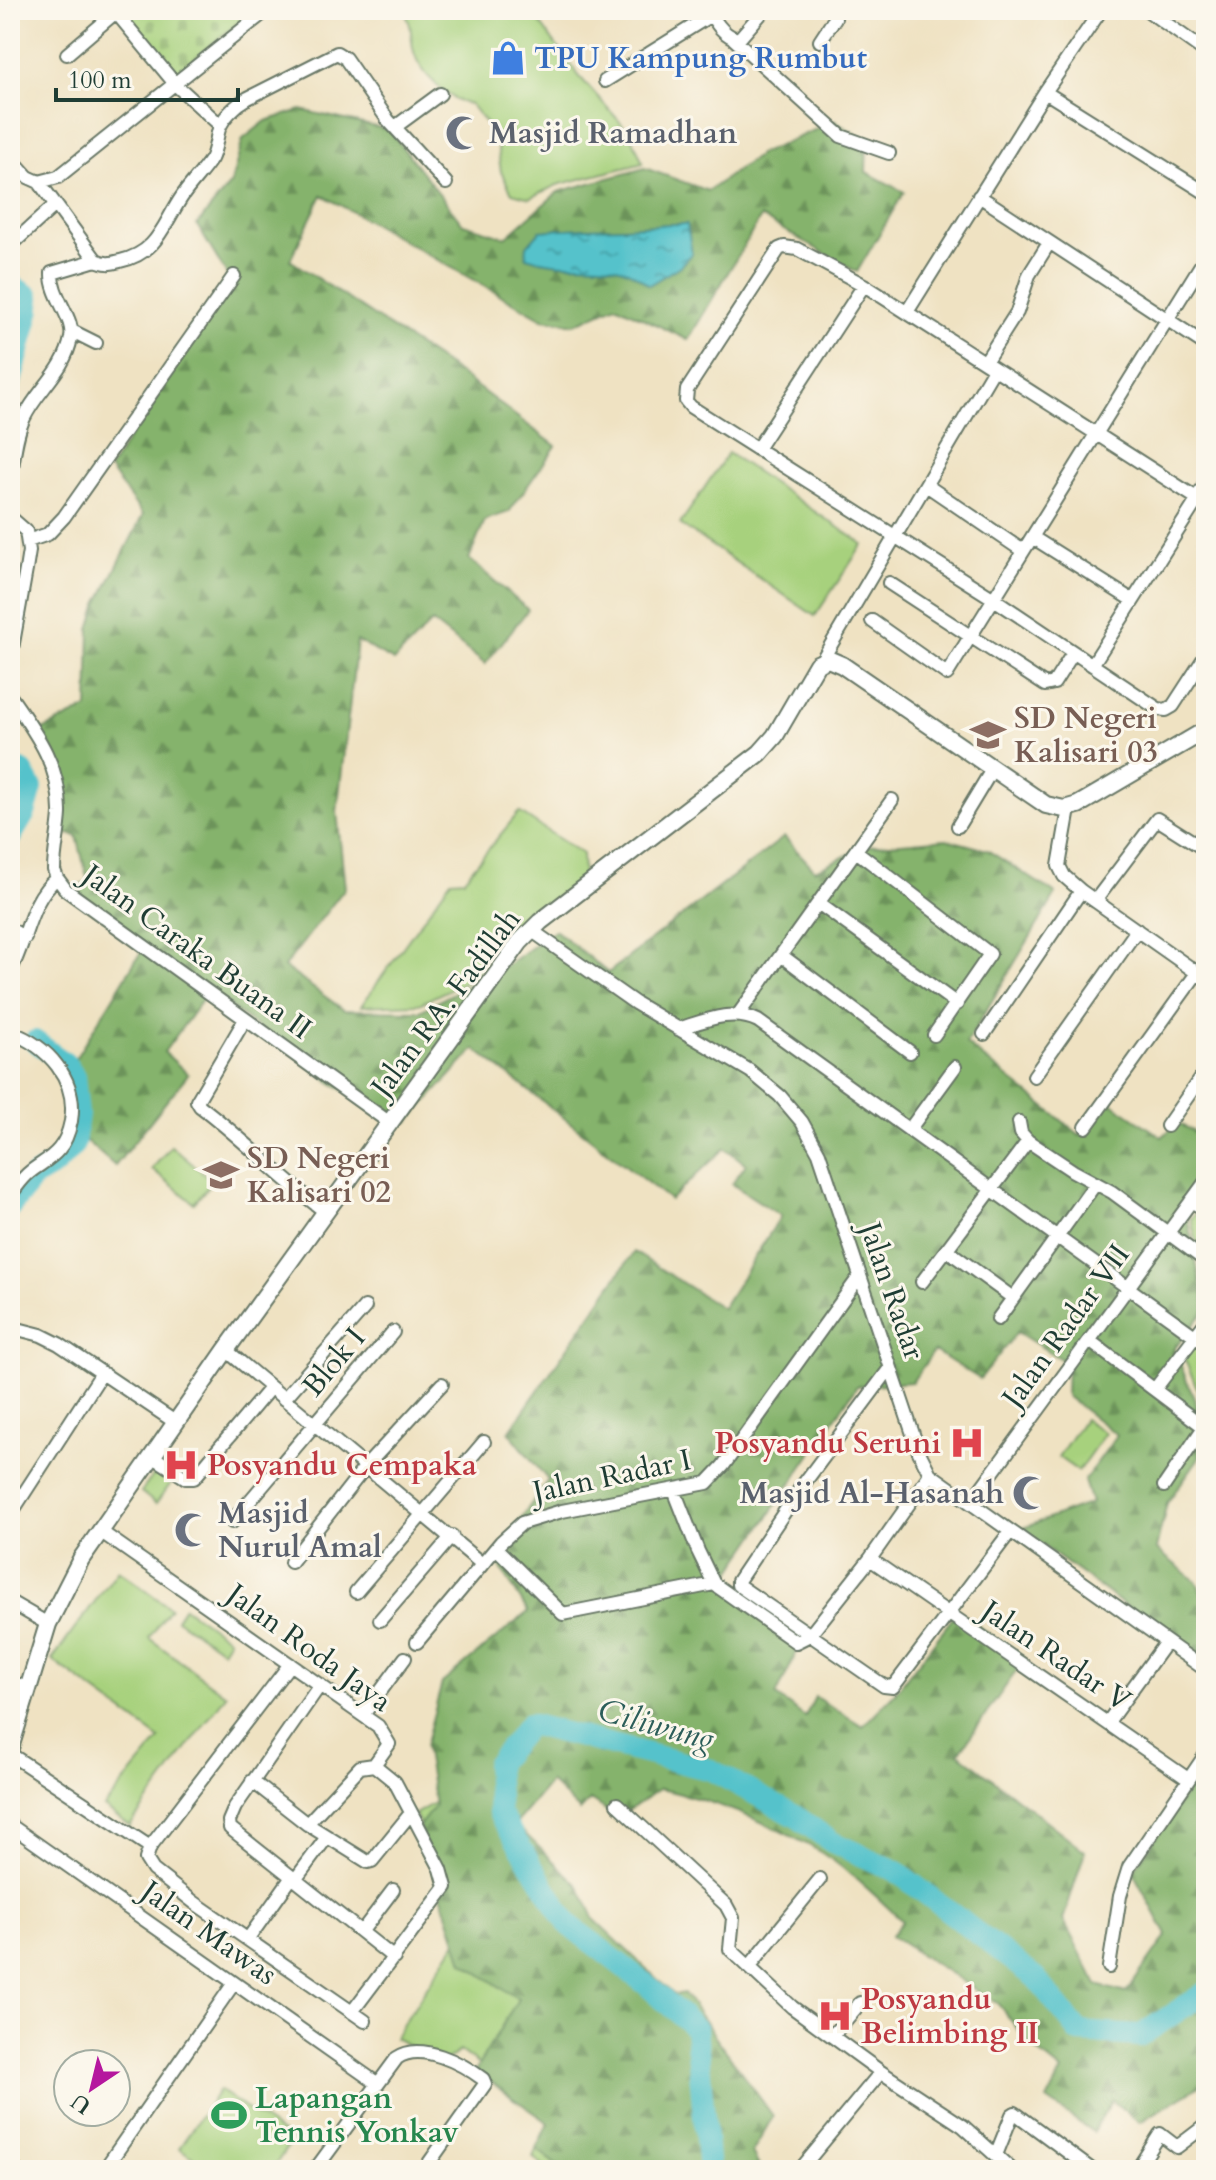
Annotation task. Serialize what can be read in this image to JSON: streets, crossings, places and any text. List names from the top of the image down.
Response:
{
  "streets": {
    "main road": ["Jalan RA. Fadillah"],
    "street": [
      "Jalan Caraka Buana II",
      "Jalan Radar",
      "Jalan Radar VII",
      "Blok I",
      "Jalan Radar I",
      "Jalan Roda Jaya",
      "Jalan Radar V",
      "Jalan Mawas"
    ]
  },
  "crossings": [
    ["Jalan Caraka Buana II", "Jalan RA. Fadillah"],
    ["Jalan RA. Fadillah", "Jalan Radar"],
    ["Jalan RA. Fadillah", "Jalan Roda Jaya"],
    ["Jalan Radar", "Jalan Radar I"]
  ],
  "water": ["Ciliwung"],
  "places": {
    "shop": ["TPU Kampung Rumbut"],
    "mosque": ["Masjid Ramadhan", "Masjid Al-Hasanah", "Masjid Nurul Amal"],
    "school or university": ["SD Negeri Kalisari 03", "SD Negeri Kalisari 02"],
    "hospital": ["Posyandu Seruni", "Posyandu Cempaka", "Posyandu Belimbing II"],
    "sports": ["Lapangan Tennis Yonkav"]
  },
  "scale_bar": "100 m",
  "north": "bottom left"
}
